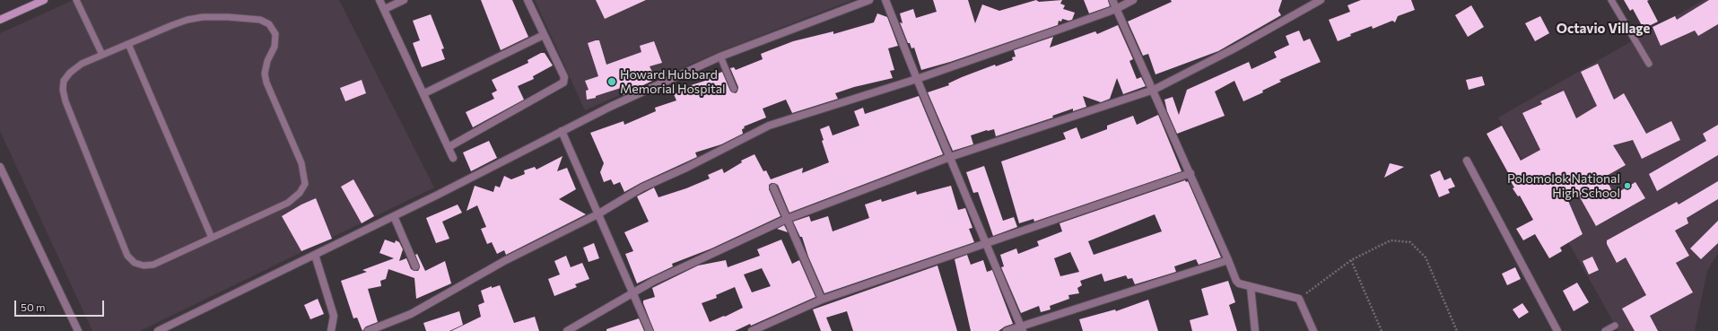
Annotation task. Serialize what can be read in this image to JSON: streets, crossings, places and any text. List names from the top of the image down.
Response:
{
  "districts": ["Octavio Village"],
  "places": ["Howard Hubbard Memorial Hospital", "Polomolok National High School"],
  "scale_bar": "50 m"
}
